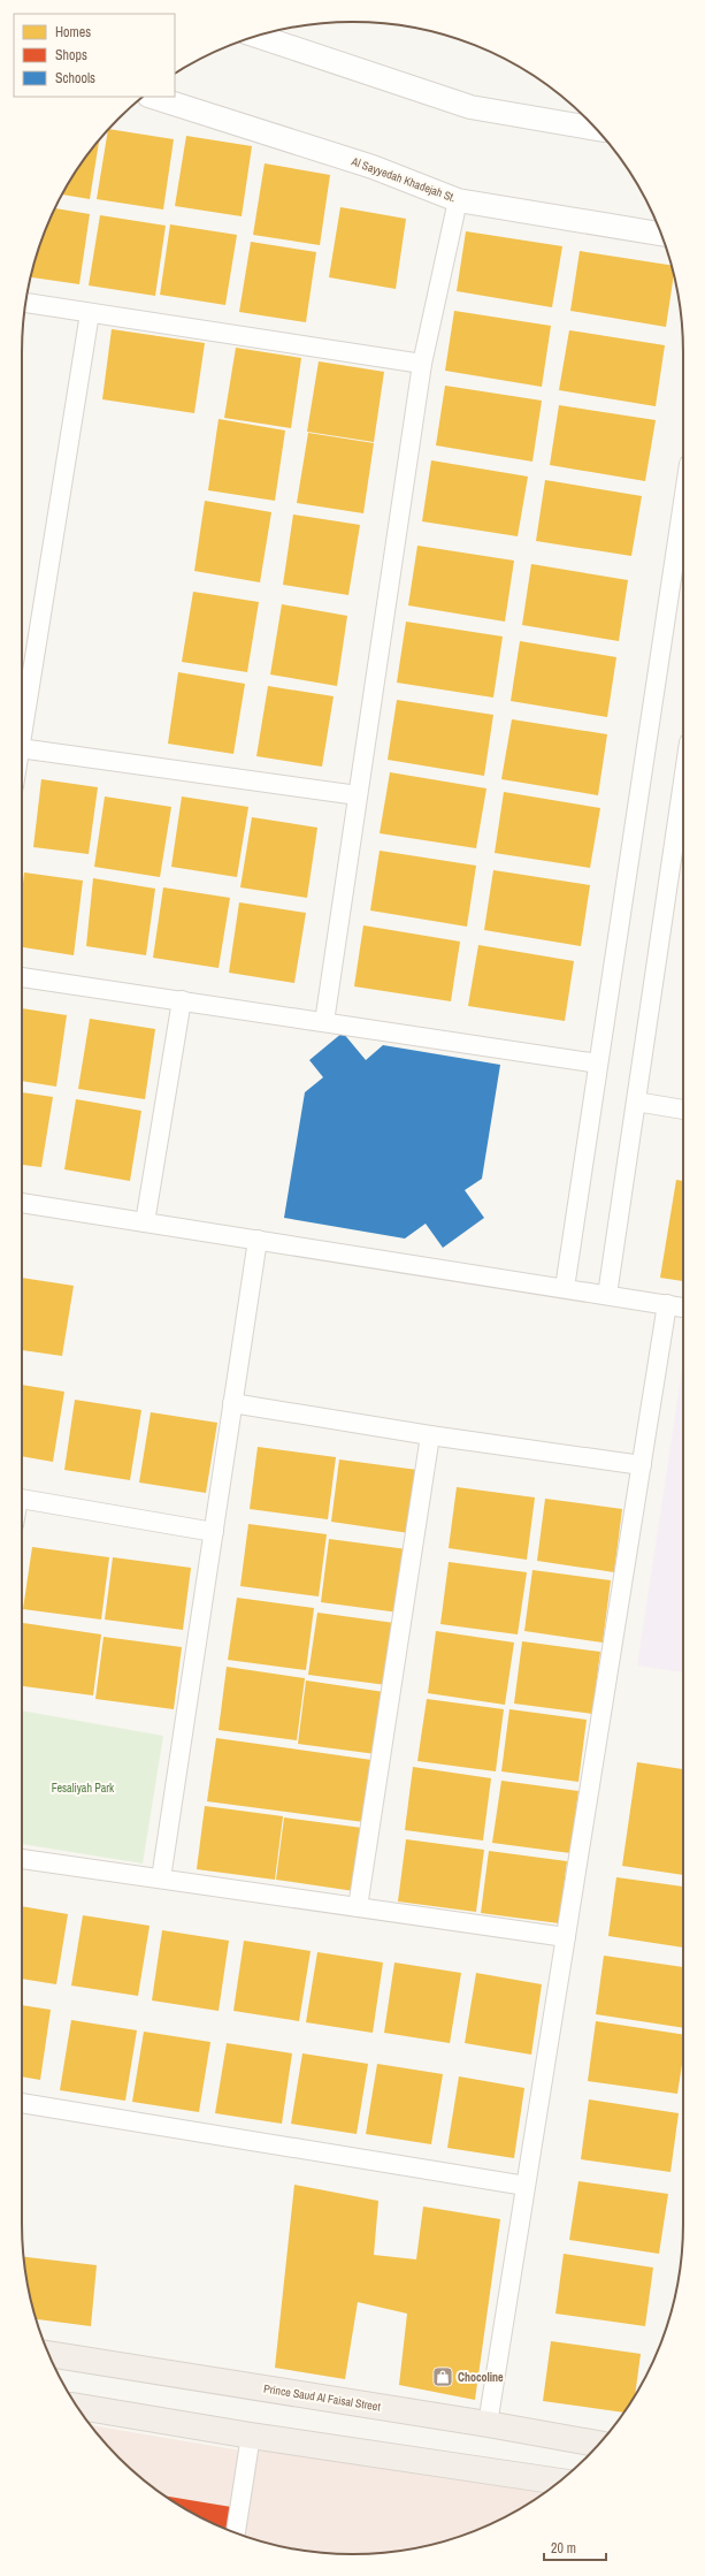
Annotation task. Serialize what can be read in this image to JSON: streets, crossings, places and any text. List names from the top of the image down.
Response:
{
  "streets": {
    "main road": ["Prince Saud Al Faisal Street"],
    "street": ["Al Sayyedah Khadejah St."]
  },
  "parks": ["Fesaliyah Park"],
  "places": {
    "shop": ["Chocoline"]
  },
  "legend": ["Homes", "Shops", "Schools"],
  "scale_bar": "20 m"
}
